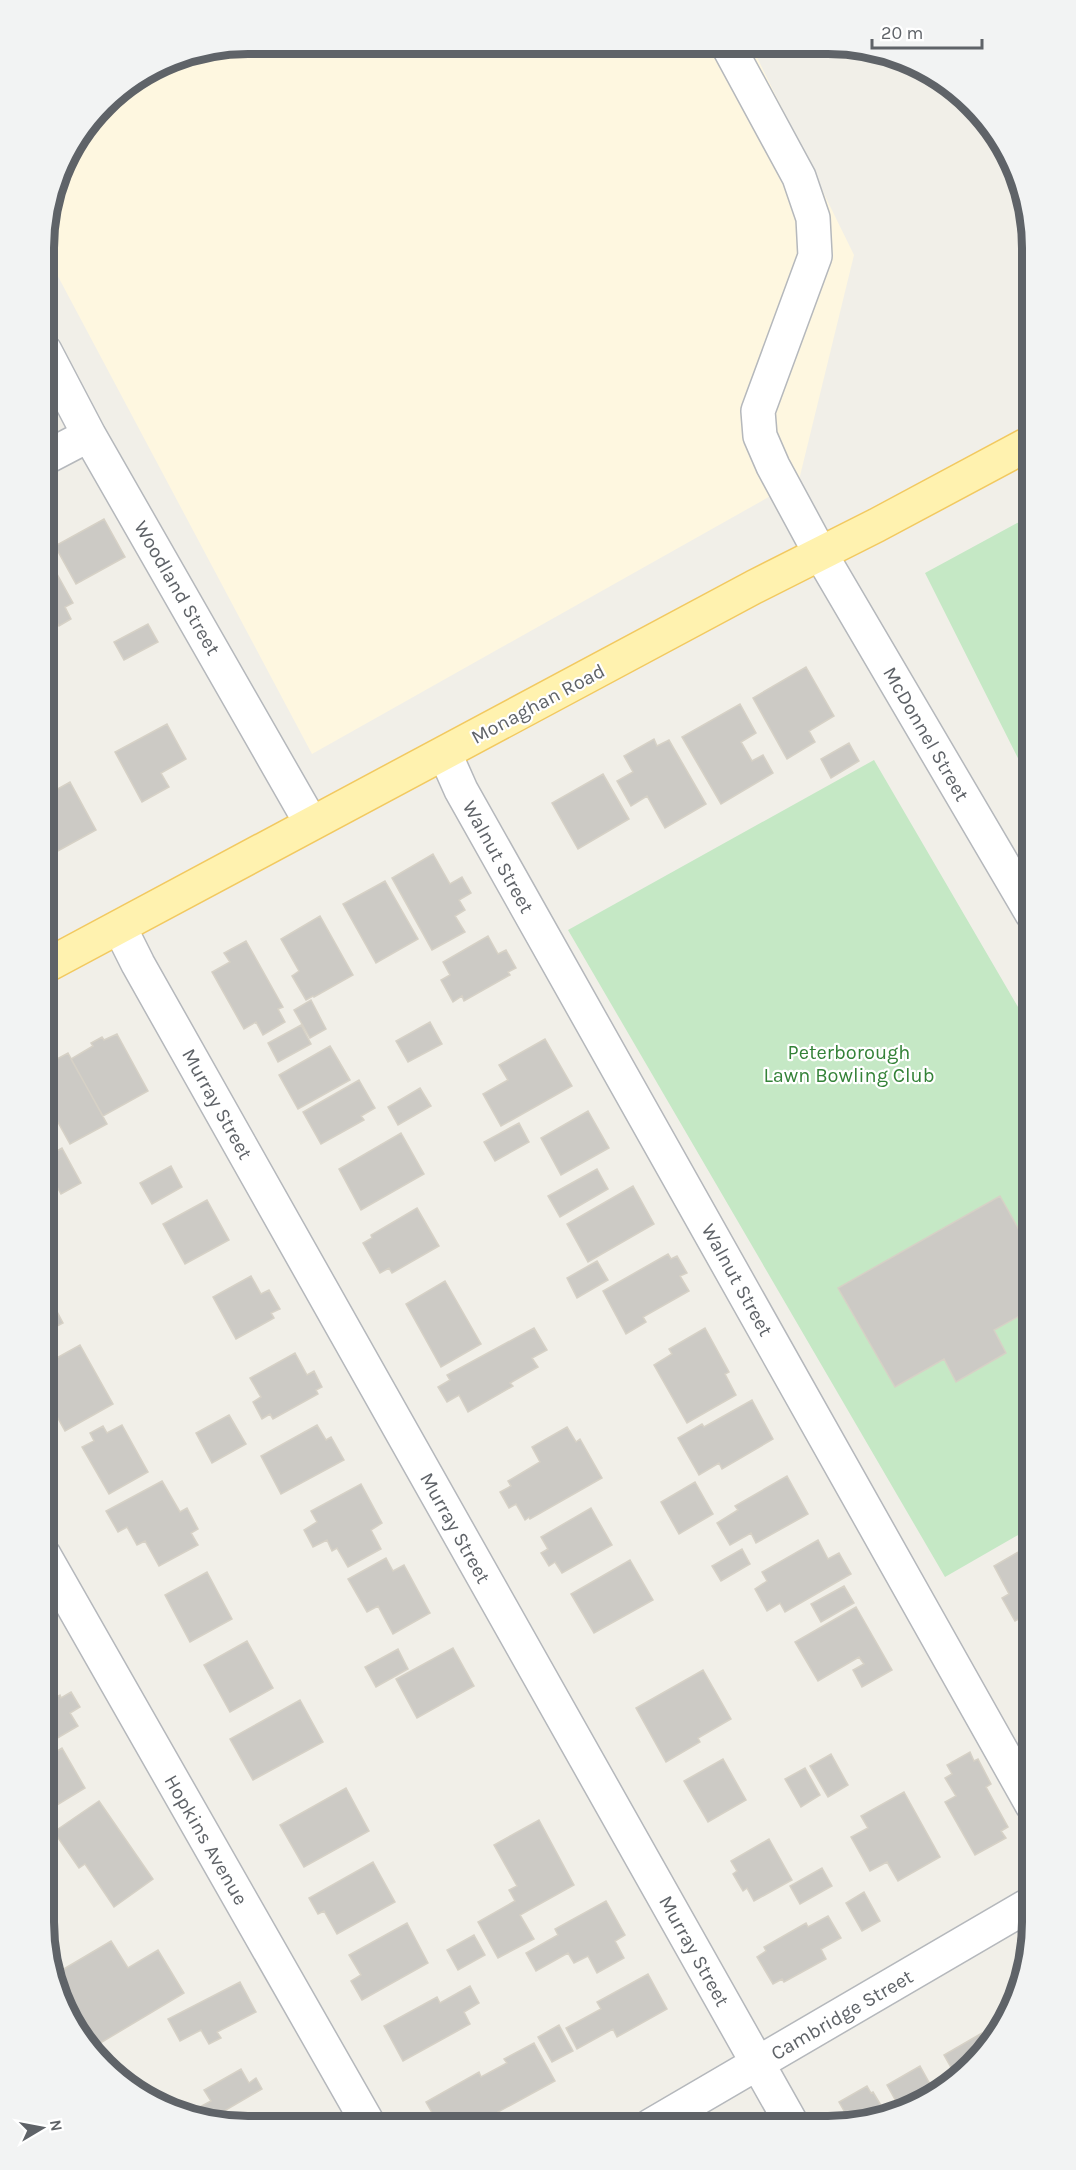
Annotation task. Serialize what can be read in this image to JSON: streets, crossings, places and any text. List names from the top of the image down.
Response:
{
  "streets": {
    "main road": ["Monaghan Road"],
    "street": [
      "Woodland Street",
      "McDonnel Street",
      "Walnut Street",
      "Murray Street",
      "Hopkins Avenue",
      "Cambridge Street"
    ]
  },
  "crossings": [
    ["Woodland Street", "Monaghan Road"],
    ["Monaghan Road", "McDonnel Street"],
    ["Monaghan Road", "Walnut Street"],
    ["Monaghan Road", "Murray Street"],
    ["Murray Street", "Cambridge Street"]
  ],
  "parks": ["Peterborough Lawn Bowling Club"],
  "scale_bar": "20 m",
  "north": "right"
}
